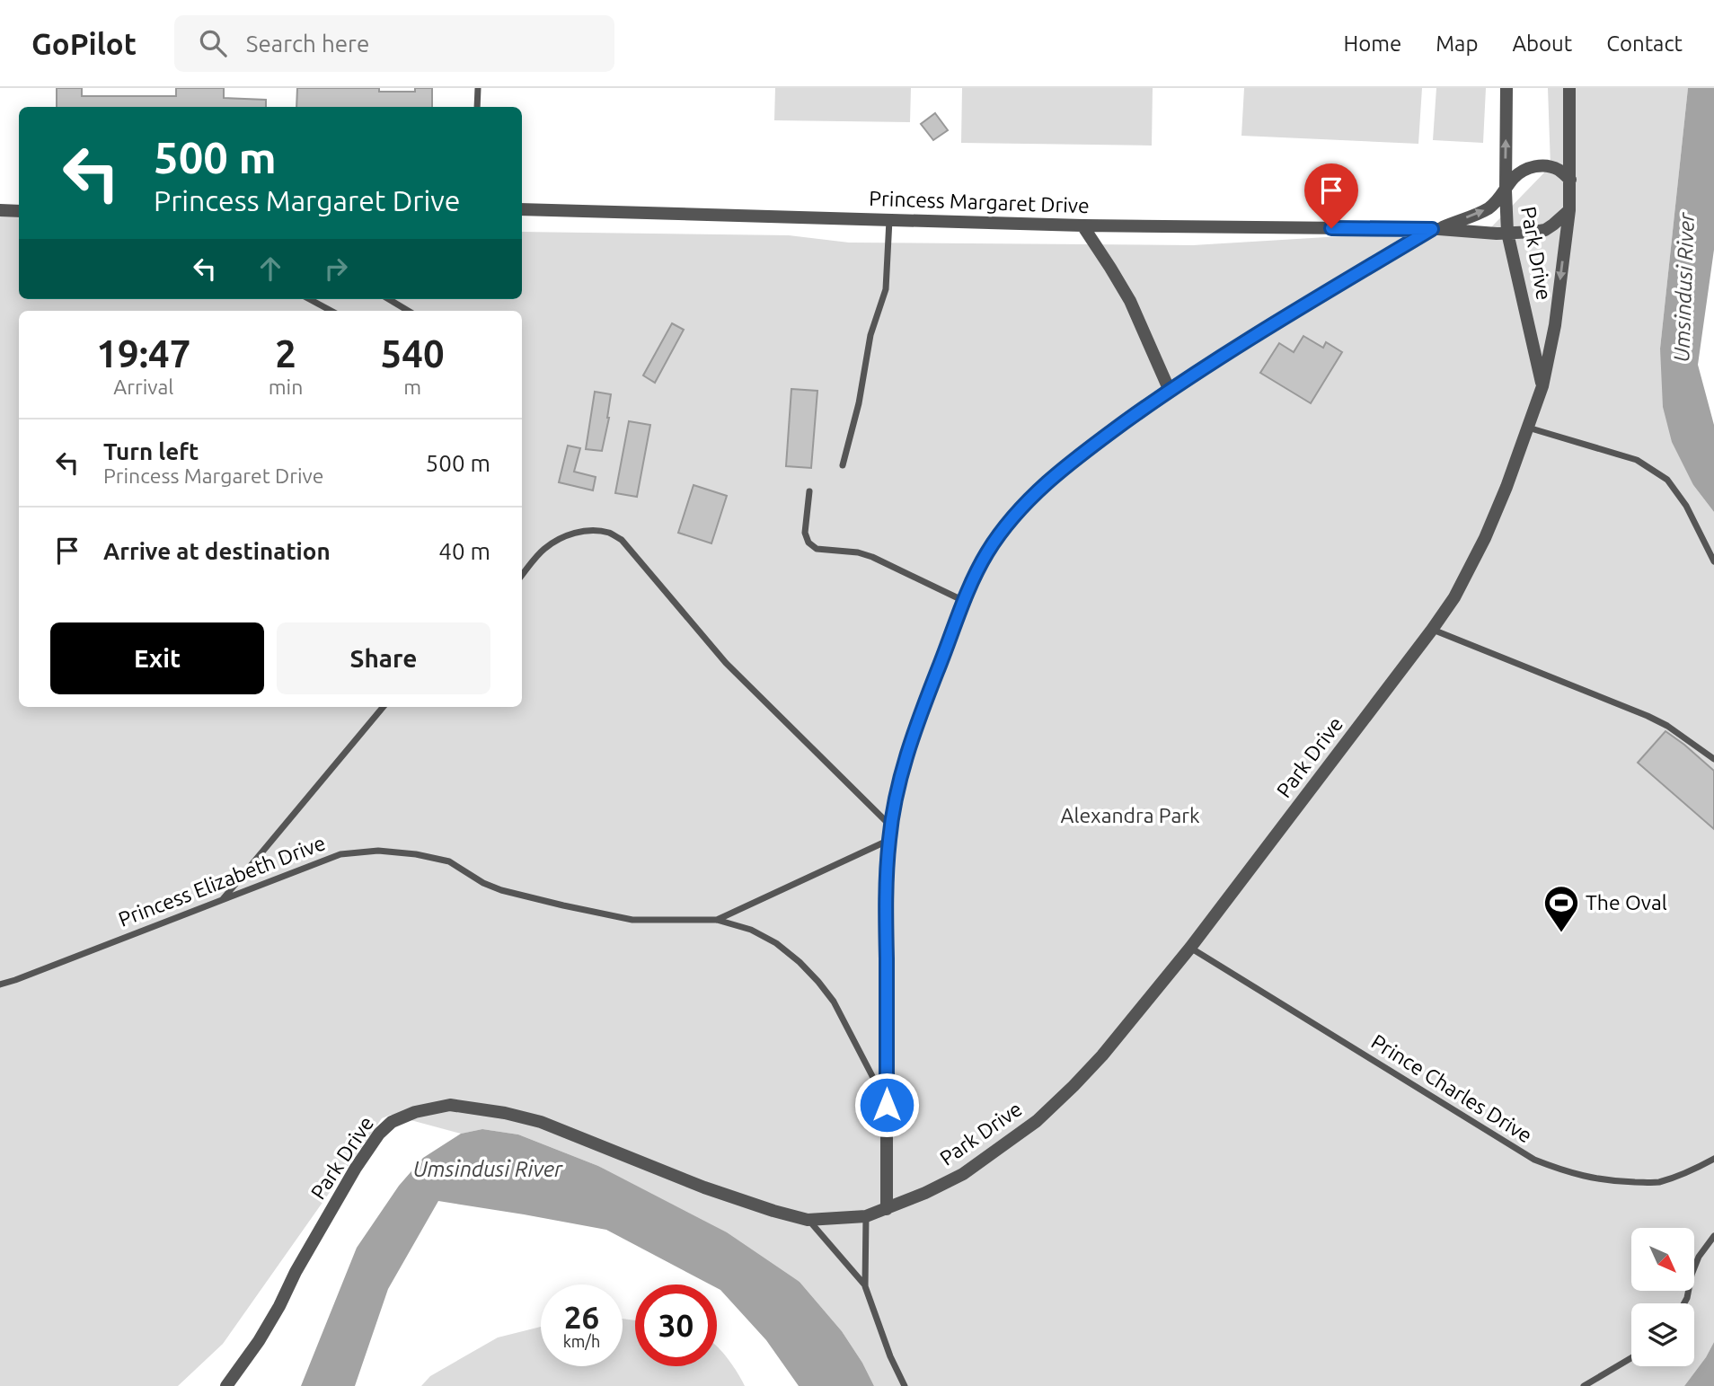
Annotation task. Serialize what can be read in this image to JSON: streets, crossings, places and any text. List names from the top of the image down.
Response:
{
  "streets": {
    "street": ["Princess Margaret Drive", "Park Drive"],
    "lane": ["Princess Elizabeth Drive", "Prince Charles Drive"]
  },
  "crossings": [
    ["Princess Margaret Drive", "Park Drive"],
    ["Park Drive", "Prince Charles Drive"]
  ],
  "water": ["Umsindusi River"],
  "parks": ["Alexandra Park"],
  "places": {
    "sports": ["The Oval"]
  },
  "north": "bottom right",
  "page": {
    "header": "GoPilot",
    "search": "Search here",
    "nav": [
      "Home",
      "Map",
      "About",
      "Contact"
    ],
    "turn": ["500 m", "Princess Margaret Drive"],
    "eta": [
      "19:47",
      "Arrival",
      "2",
      "min",
      "540",
      "m"
    ],
    "list": [
      {
        "name": "Turn left",
        "note": "Princess Margaret Drive",
        "value": "500 m"
      },
      {
        "name": "Arrive at destination",
        "value": "40 m"
      }
    ],
    "buttons": ["Exit", "Share"],
    "speed": "26 km/h",
    "limit": "30"
  }
}
